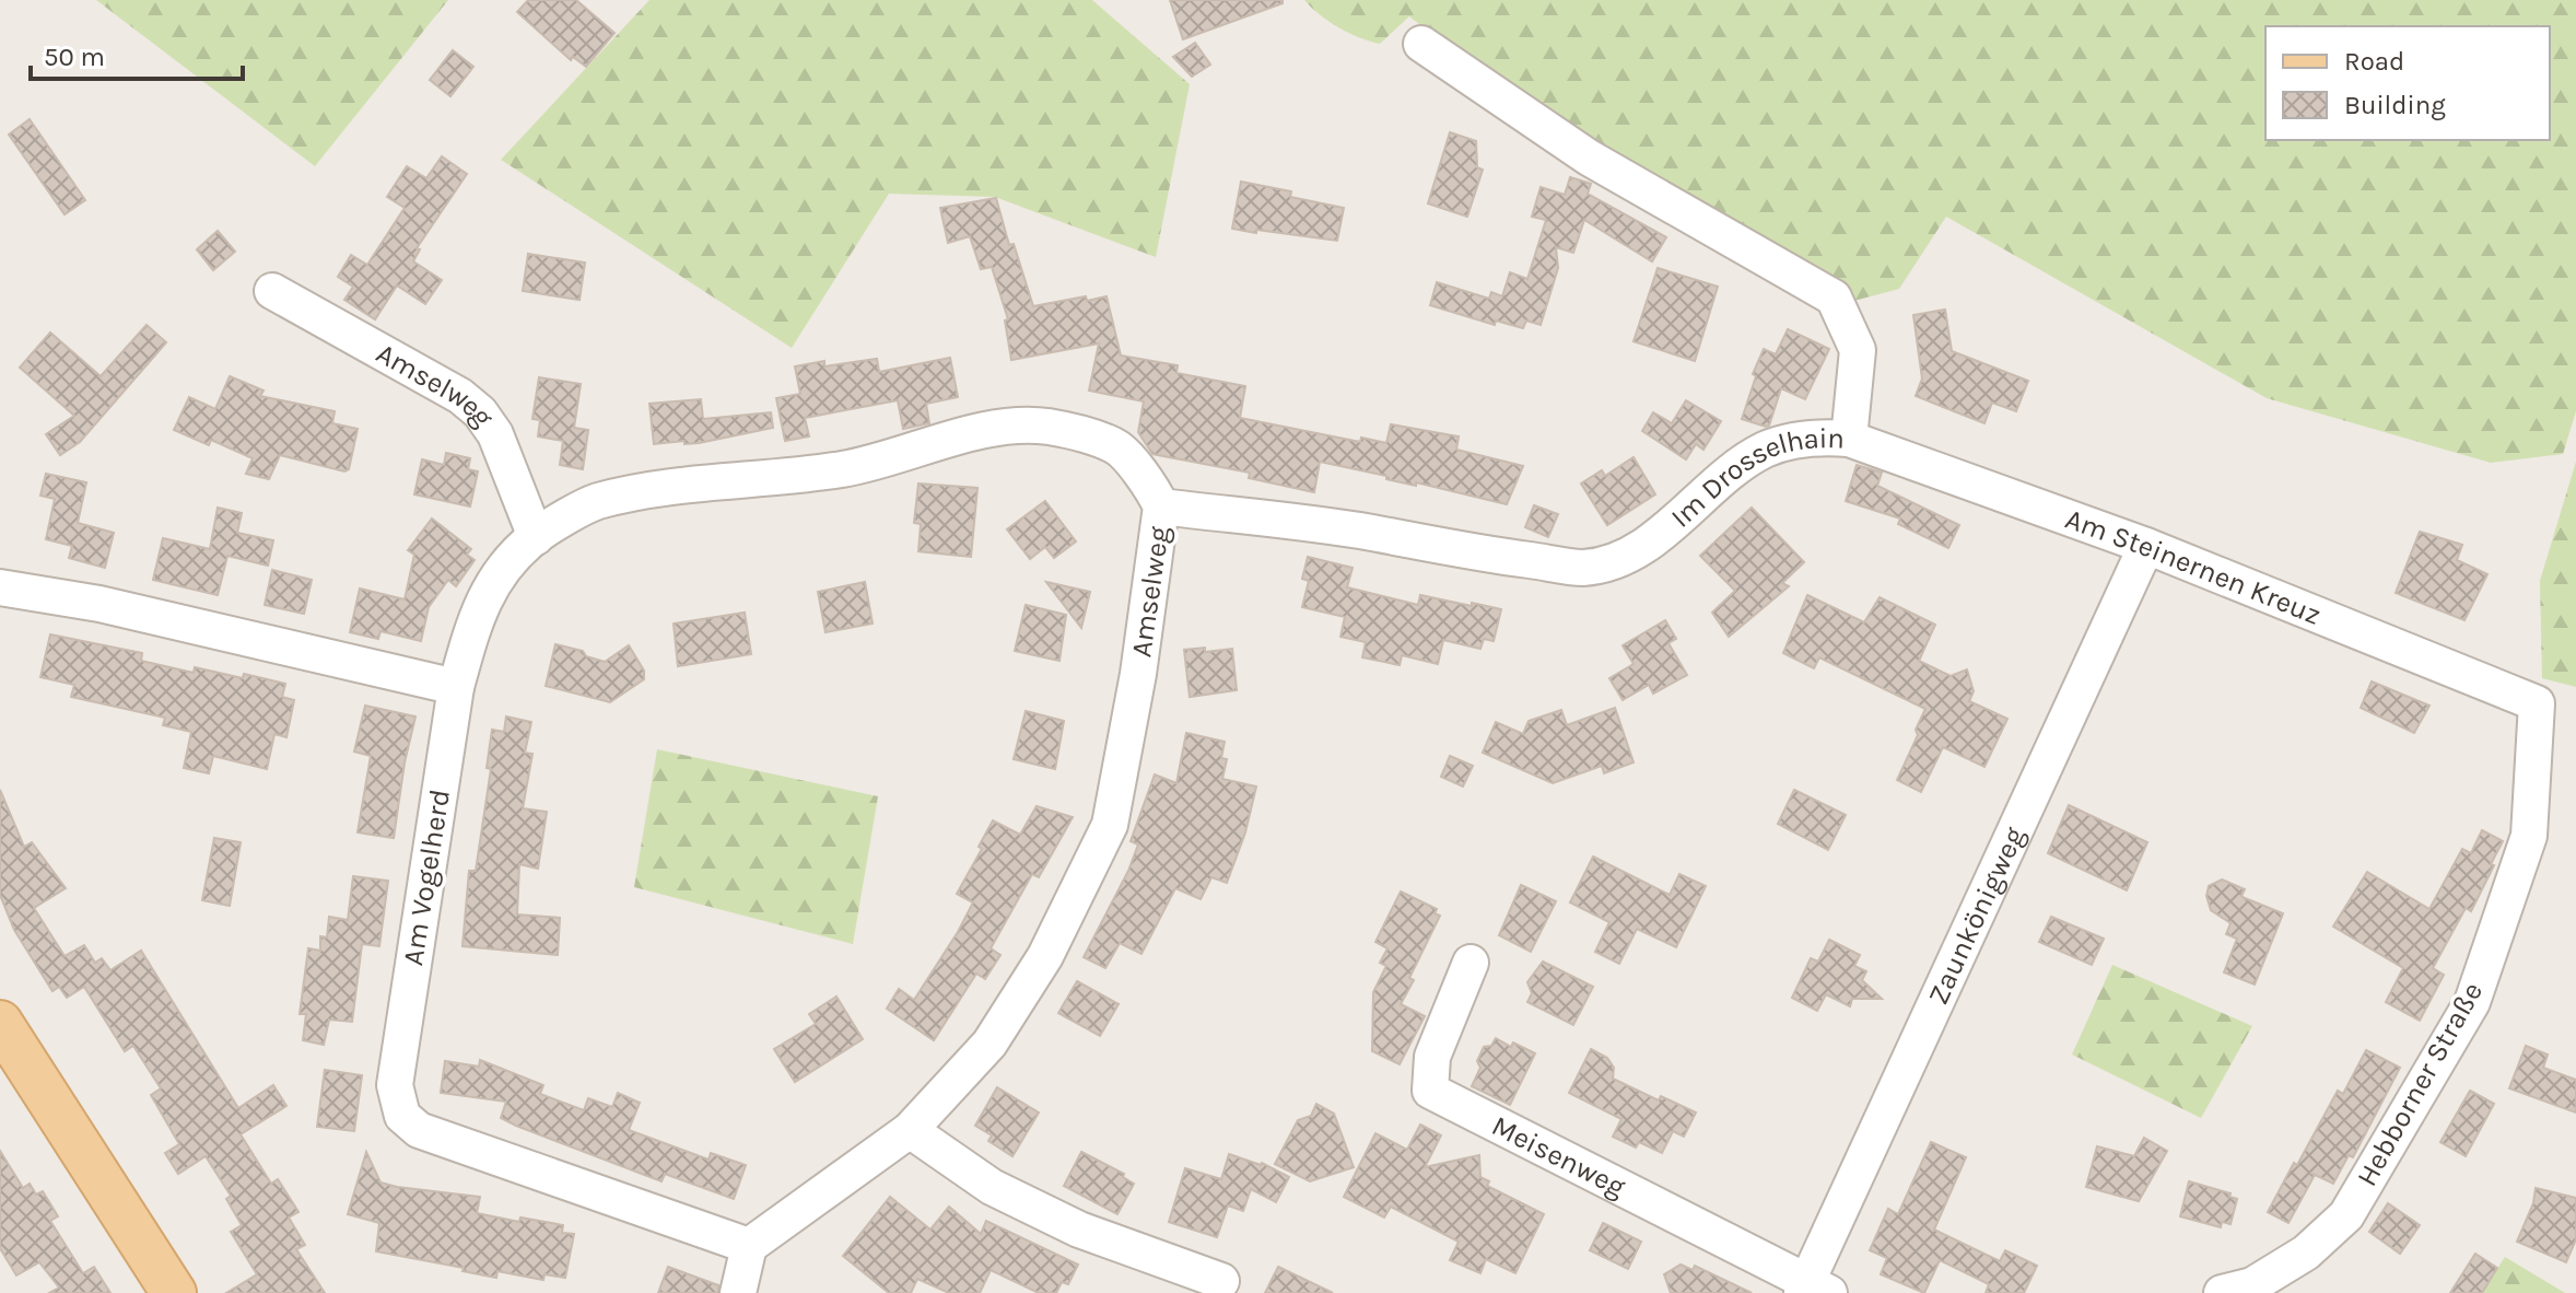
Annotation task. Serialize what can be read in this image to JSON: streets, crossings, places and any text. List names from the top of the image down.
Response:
{
  "streets": {
    "street": [
      "Amselweg",
      "Im Drosselhain",
      "Am Steinernen Kreuz",
      "Am Vogelherd",
      "Zaunkönigweg",
      "Hebborner Straße",
      "Meisenweg"
    ]
  },
  "crossings": [
    ["Amselweg", "Im Drosselhain"],
    ["Amselweg", "Am Vogelherd"],
    ["Im Drosselhain", "Am Steinernen Kreuz"],
    ["Am Steinernen Kreuz", "Zaunkönigweg"],
    ["Am Steinernen Kreuz", "Hebborner Straße"],
    ["Zaunkönigweg", "Meisenweg"]
  ],
  "legend": ["Road", "Building"],
  "scale_bar": "50 m"
}
